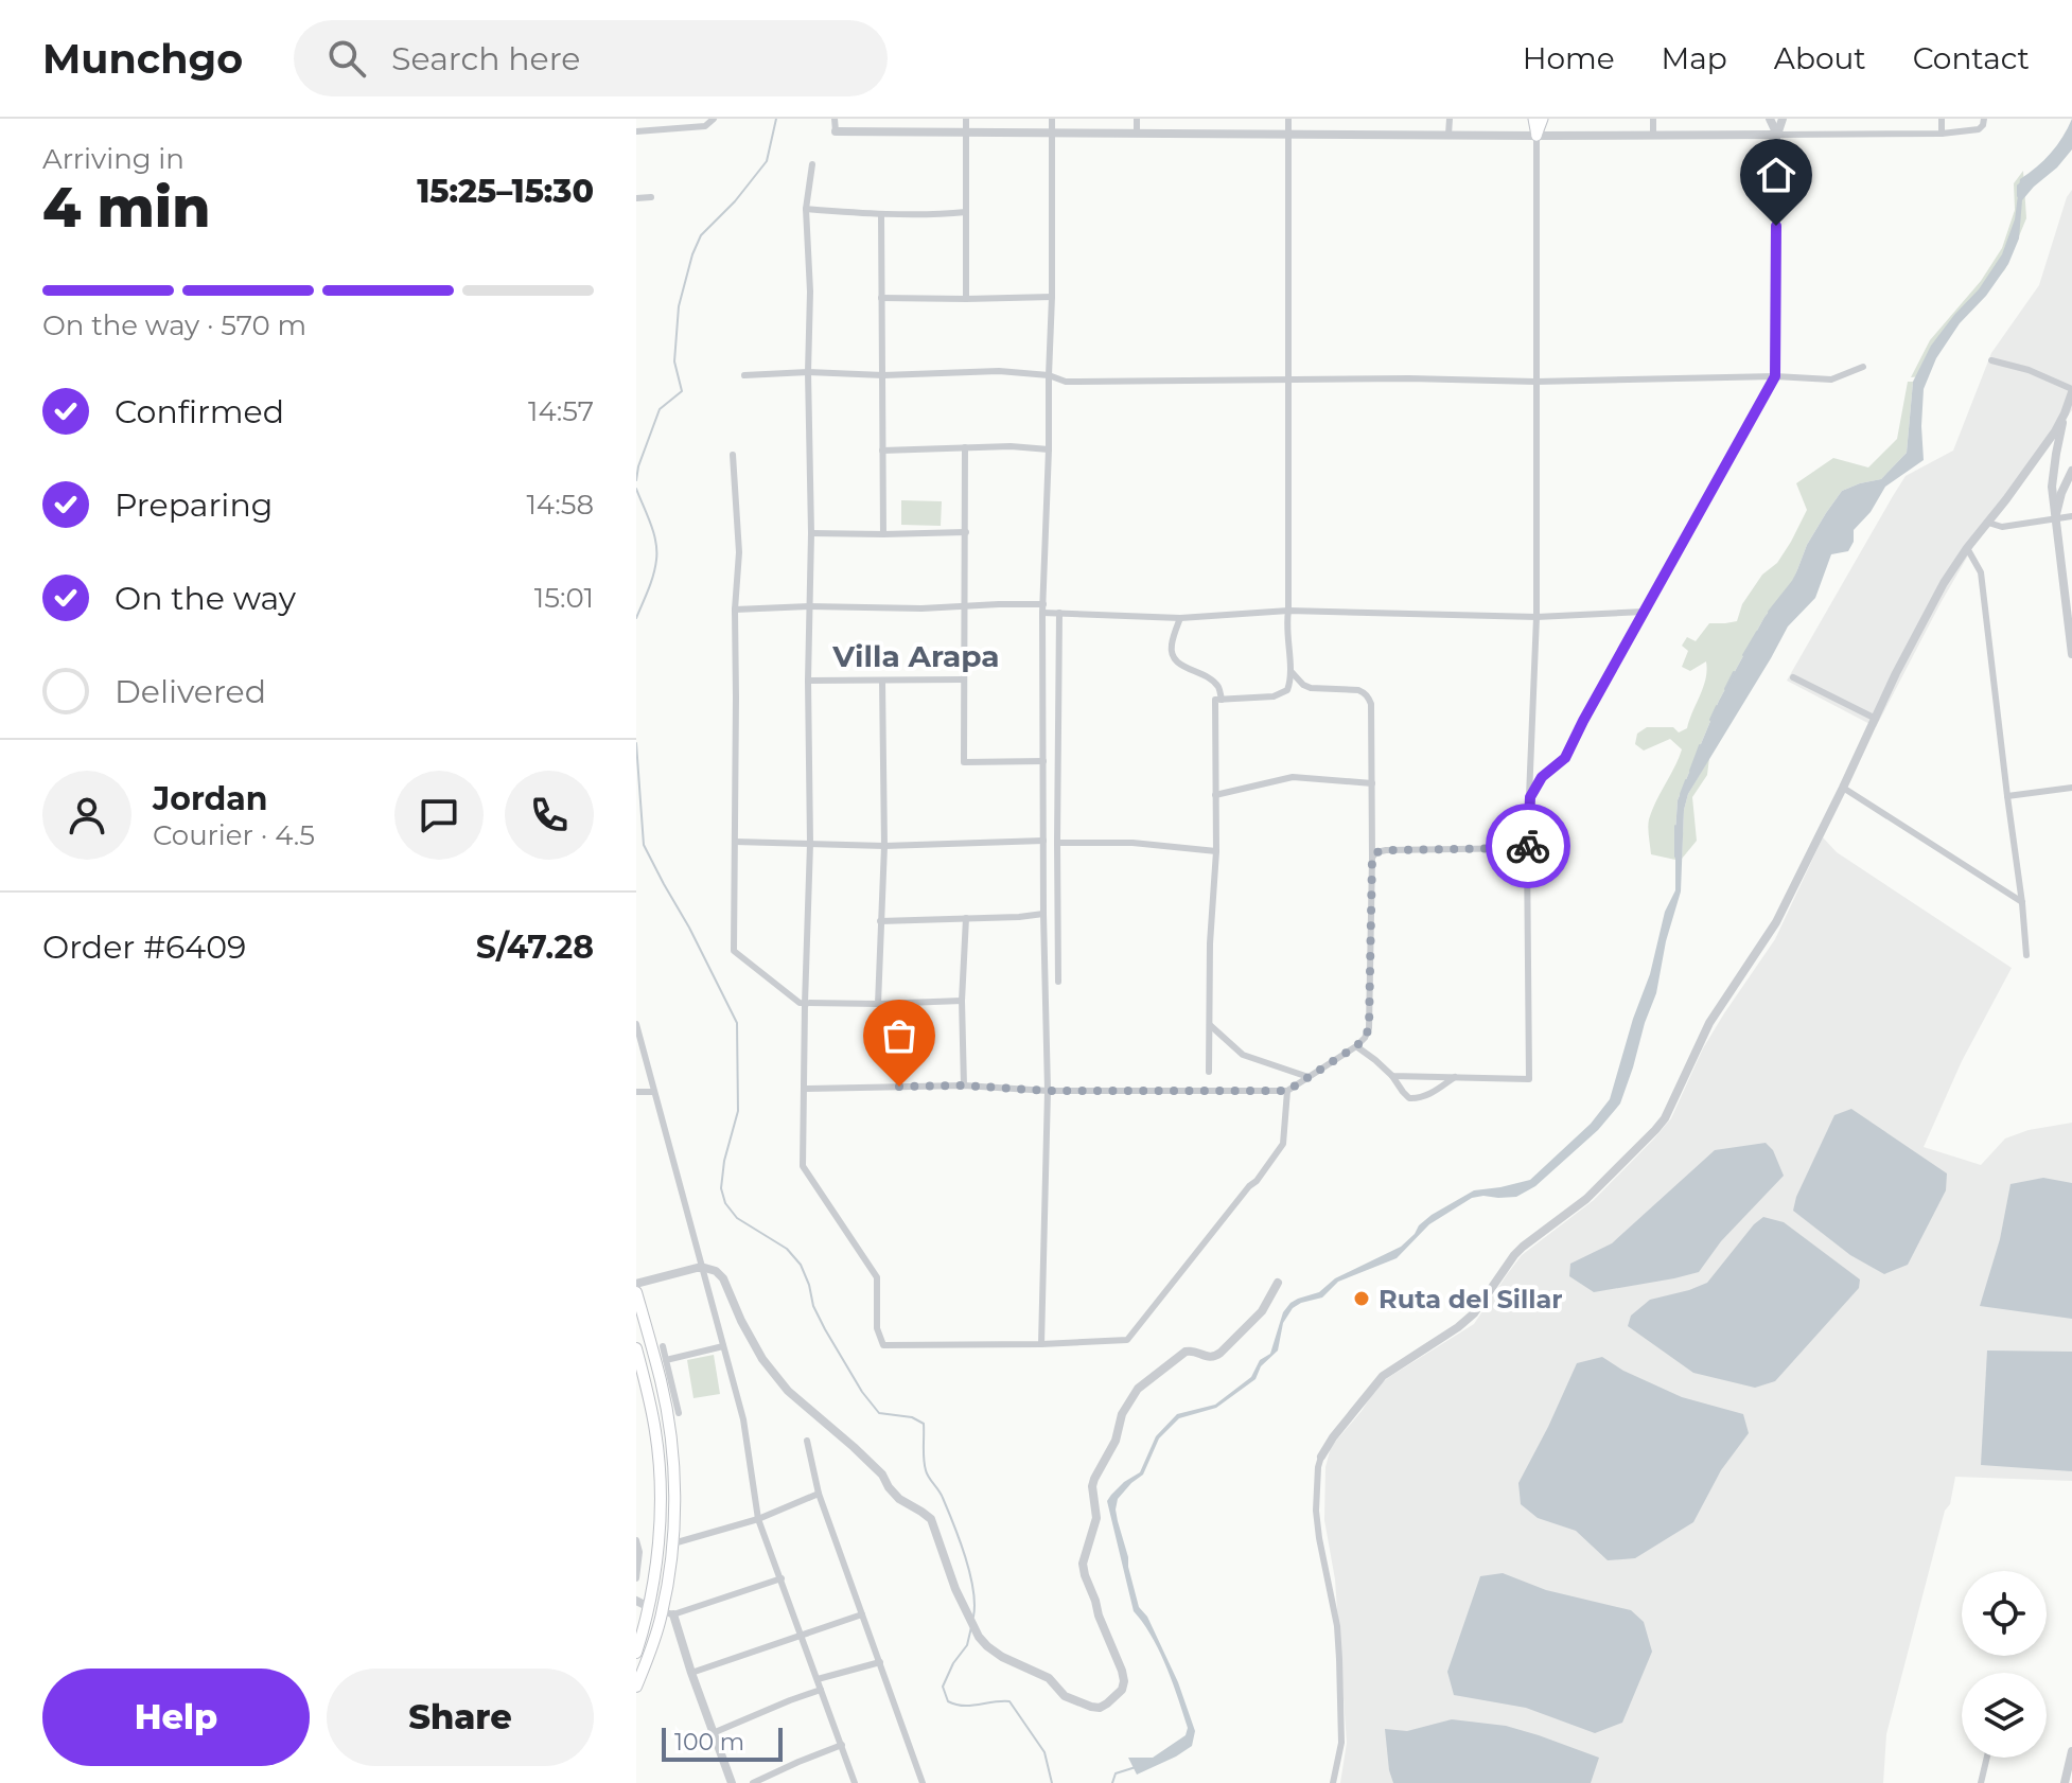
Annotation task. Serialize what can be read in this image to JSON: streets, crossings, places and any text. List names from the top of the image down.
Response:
{
  "districts": ["Villa Arapa"],
  "places": ["Ruta del Sillar"],
  "scale_bar": "100 m",
  "page": {
    "header": "Munchgo",
    "search": "Search here",
    "nav": [
      "Home",
      "Map",
      "About",
      "Contact"
    ],
    "heading": ["4 min", "Arriving in", "15:25–15:30"],
    "panel": [
      "Jordan",
      "Courier · 4.5",
      "Order #6409",
      "S/47.28"
    ],
    "bar": "On the way · 570 m",
    "list": [
      ["Confirmed", "14:57"],
      ["Preparing", "14:58"],
      ["On the way", "15:01"],
      "Delivered"
    ],
    "buttons": ["Help", "Share"],
    "scale": "100 m"
  }
}
